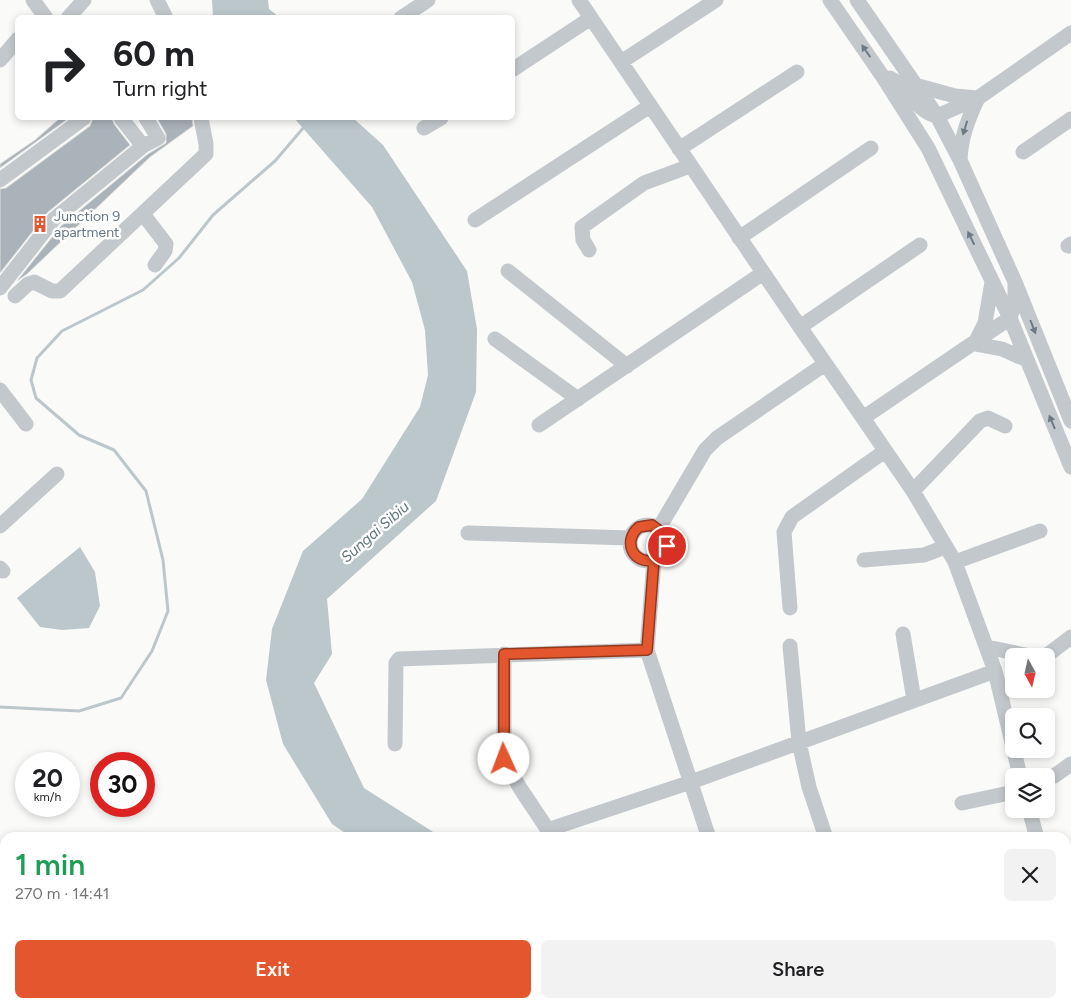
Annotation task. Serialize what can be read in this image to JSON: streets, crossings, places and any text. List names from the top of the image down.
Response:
{
  "water": ["Sungai Sibiu"],
  "places": {
    "building": ["Junction 9 apartment"]
  },
  "north": "bottom",
  "page": {
    "turn": ["60 m", "Turn right"],
    "speed": "20 km/h",
    "limit": "30",
    "heading": ["1 min", "270 m · 14:41"],
    "buttons": ["Exit", "Share"]
  }
}
